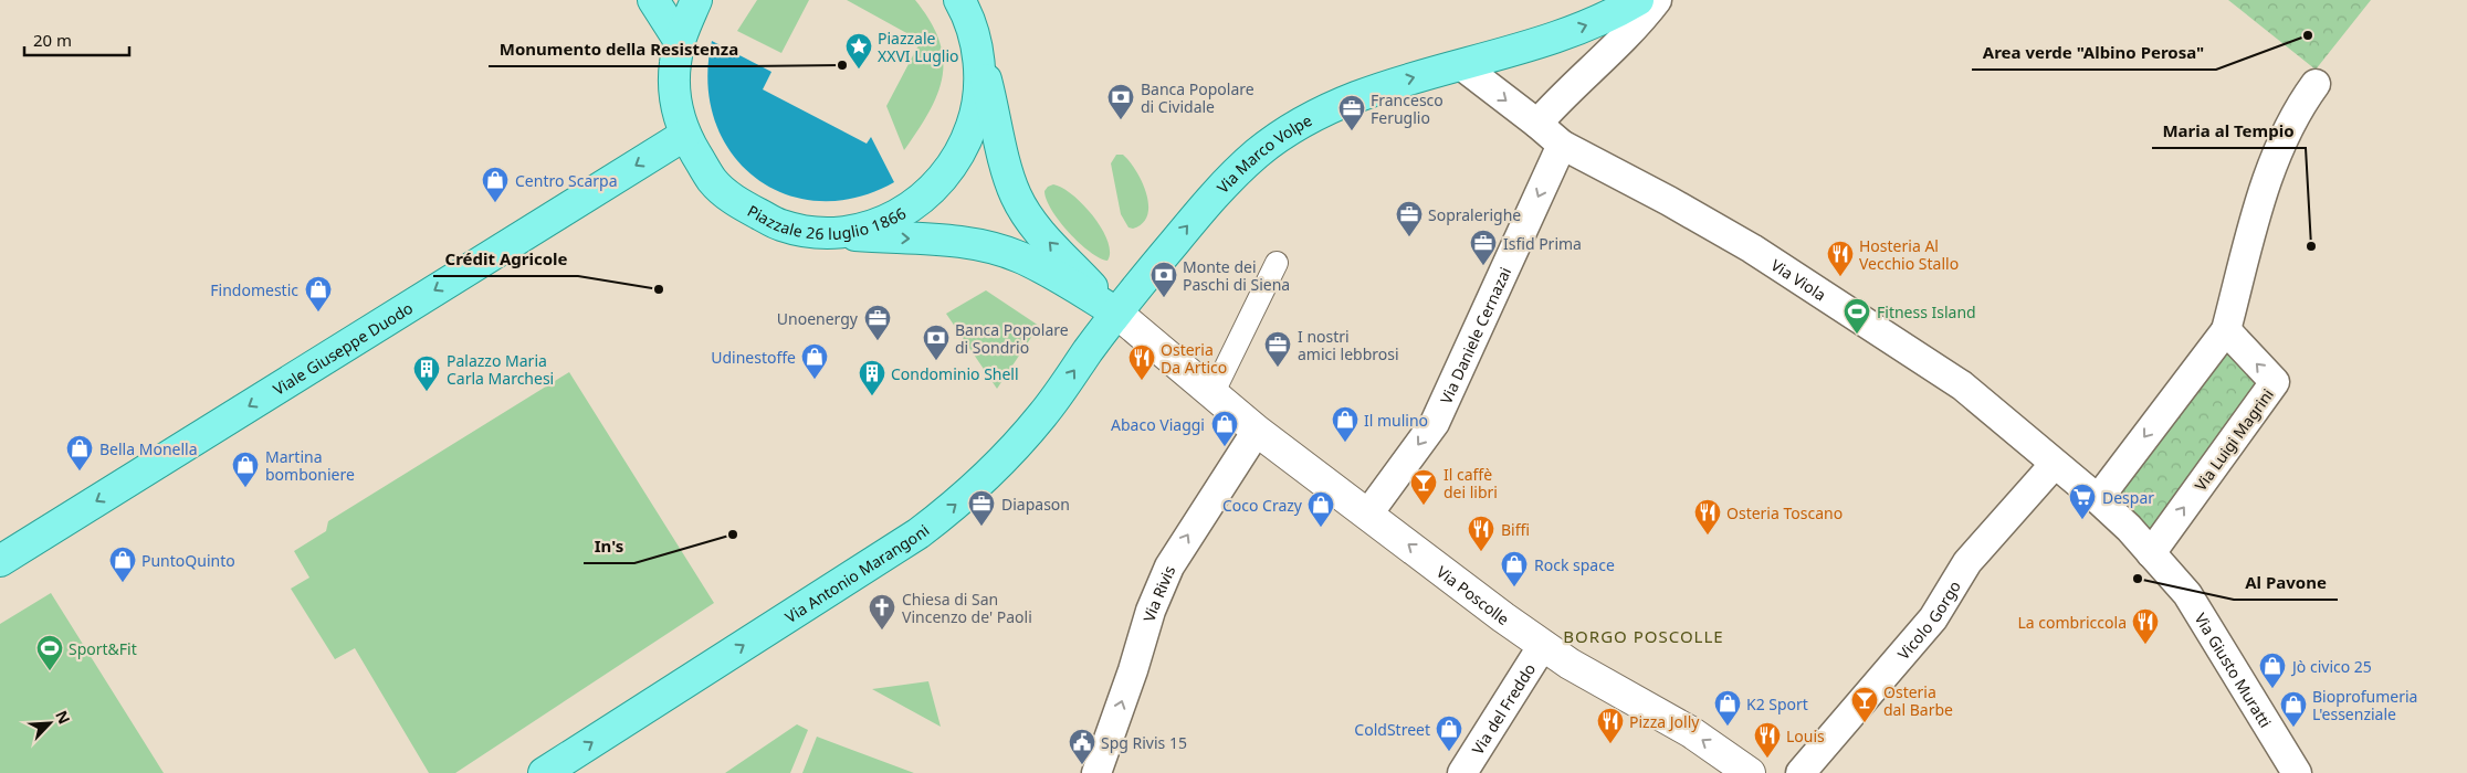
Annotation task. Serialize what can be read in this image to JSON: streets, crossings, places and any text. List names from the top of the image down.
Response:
{
  "streets": {
    "main road": [
      "Via Marco Volpe",
      "Piazzale 26 luglio 1866",
      "Viale Giuseppe Duodo",
      "Via Antonio Marangoni"
    ],
    "street": [
      "Via Viola",
      "Via Daniele Cernazai",
      "Via Luigi Magrini",
      "Via Rivis",
      "Via Poscolle",
      "Vicolo Gorgo",
      "Via Giusto Muratti",
      "Via del Freddo"
    ]
  },
  "crossings": [
    ["Via Marco Volpe", "Via Antonio Marangoni"],
    ["Via Marco Volpe", "Via Poscolle"],
    ["Piazzale 26 luglio 1866", "Viale Giuseppe Duodo"],
    ["Via Viola", "Via Daniele Cernazai"],
    ["Via Viola", "Vicolo Gorgo"],
    ["Via Viola", "Via Giusto Muratti"],
    ["Via Daniele Cernazai", "Via Poscolle"],
    ["Via Luigi Magrini", "Via Giusto Muratti"],
    ["Via Antonio Marangoni", "Via Poscolle"],
    ["Via Rivis", "Via Poscolle"],
    ["Via Poscolle", "Via del Freddo"]
  ],
  "one_way": [
    "Via Marco Volpe",
    "Viale Giuseppe Duodo",
    "Via Antonio Marangoni",
    "Via Rivis",
    "Via Poscolle"
  ],
  "districts": ["BORGO POSCOLLE"],
  "places": {
    "other": [
      "Area verde \"Albino Perosa\"",
      "Monumento della Resistenza",
      "Maria al Tempio",
      "Crédit Agricole",
      "In's",
      "Al Pavone"
    ],
    "place": ["Piazzale XXVI Luglio"],
    "bank": ["Banca Popolare di Cividale", "Monte dei Paschi di Siena", "Banca Popolare di Sondrio"],
    "office": [
      "Francesco Feruglio",
      "Sopralerighe",
      "Isfid Prima",
      "Unoenergy",
      "I nostri amici lebbrosi",
      "Diapason"
    ],
    "shop": [
      "Centro Scarpa",
      "Findomestic",
      "Udinestoffe",
      "Il mulino",
      "Abaco Viaggi",
      "Bella Monella",
      "Martina bomboniere",
      "Coco Crazy",
      "PuntoQuinto",
      "Rock space",
      "Jò civico 25",
      "K2 Sport",
      "Bioprofumeria L'essenziale",
      "ColdStreet"
    ],
    "restaurant": [
      "Hosteria Al Vecchio Stallo",
      "Osteria Da Artico",
      "Osteria Toscano",
      "Biffi",
      "La combriccola",
      "Pizza Jolly",
      "Louis"
    ],
    "sports": ["Fitness Island", "Sport&Fit"],
    "building": ["Palazzo Maria Carla Marchesi", "Condominio Shell"],
    "bar": ["Il caffè dei libri", "Osteria dal Barbe"],
    "supermarket": ["Despar"],
    "church": ["Chiesa di San Vincenzo de' Paoli"],
    "public building": ["Spg Rivis 15"]
  },
  "scale_bar": "20 m",
  "north": "top right"
}
